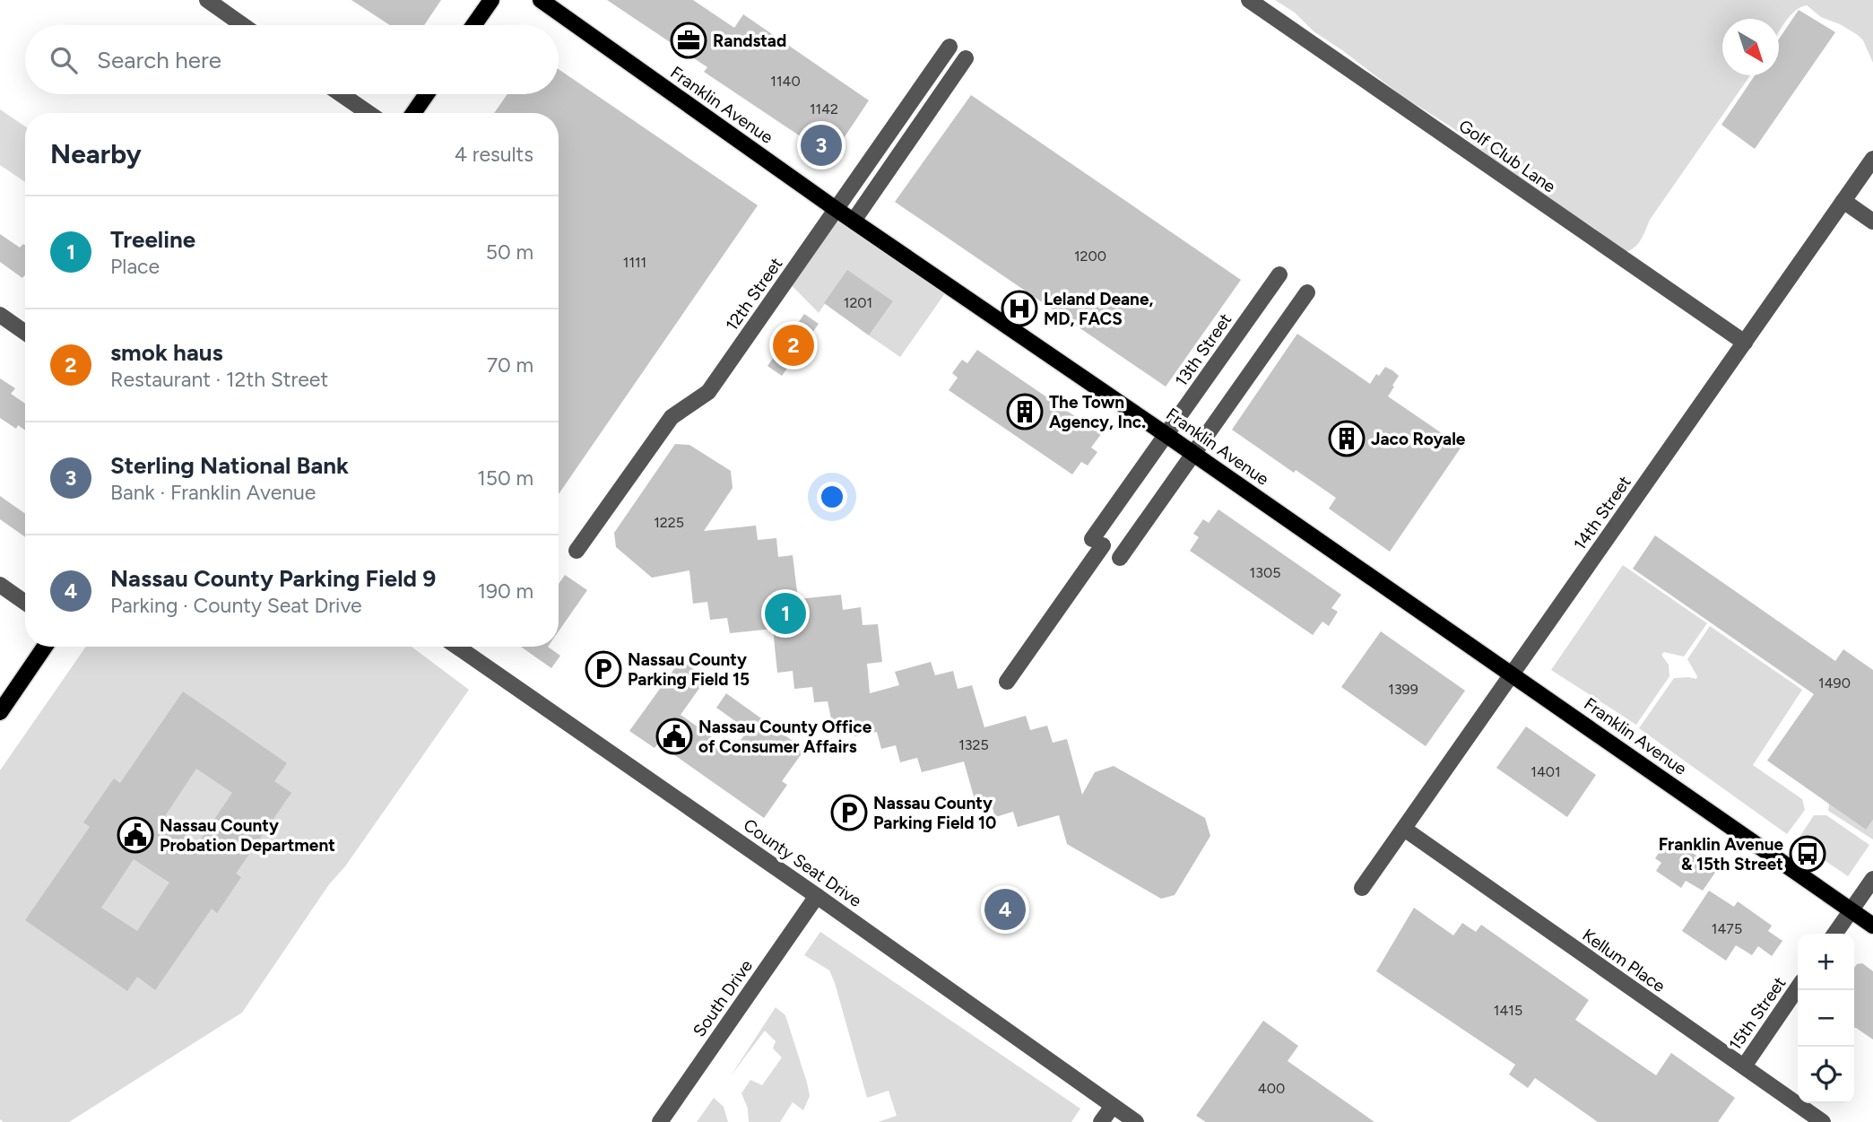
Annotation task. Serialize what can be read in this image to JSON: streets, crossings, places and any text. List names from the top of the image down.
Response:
{
  "streets": {
    "main road": ["Franklin Avenue"],
    "street": [
      "Golf Club Lane",
      "12th Street",
      "13th Street",
      "14th Street",
      "County Seat Drive",
      "Kellum Place",
      "South Drive",
      "15th Street"
    ]
  },
  "crossings": [
    ["Franklin Avenue", "12th Street"],
    ["Franklin Avenue", "13th Street"],
    ["Franklin Avenue", "14th Street"],
    ["Golf Club Lane", "14th Street"],
    ["14th Street", "Kellum Place"],
    ["County Seat Drive", "South Drive"],
    ["Kellum Place", "15th Street"]
  ],
  "places": {
    "office": ["Randstad"],
    "hospital": ["Leland Deane, MD, FACS"],
    "building": ["The Town Agency, Inc.", "Jaco Royale"],
    "parking": ["Nassau County Parking Field 15", "Nassau County Parking Field 10"],
    "public building": ["Nassau County Office of Consumer Affairs", "Nassau County Probation Department"],
    "bus stop": ["Franklin Avenue & 15th Street"]
  },
  "house_numbers": [
    "1140",
    "1142",
    "1200",
    "1111",
    "1201",
    "1225",
    "1305",
    "1490",
    "1399",
    "1325",
    "1401",
    "1475",
    "1415",
    "400"
  ],
  "north": "bottom right",
  "page": {
    "search": "Search here",
    "heading": ["Nearby", "4 results"],
    "pins": [
      "3",
      "2",
      "1",
      "4"
    ],
    "list": [
      {
        "mark": "1",
        "name": "Treeline",
        "note": "Place",
        "value": "50 m"
      },
      {
        "mark": "2",
        "name": "smok haus",
        "note": "Restaurant · 12th Street",
        "value": "70 m"
      },
      {
        "mark": "3",
        "name": "Sterling National Bank",
        "note": "Bank · Franklin Avenue",
        "value": "150 m"
      },
      {
        "mark": "4",
        "name": "Nassau County Parking Field 9",
        "note": "Parking · County Seat Drive",
        "value": "190 m"
      }
    ],
    "map_buttons": ["+", "−"]
  }
}
